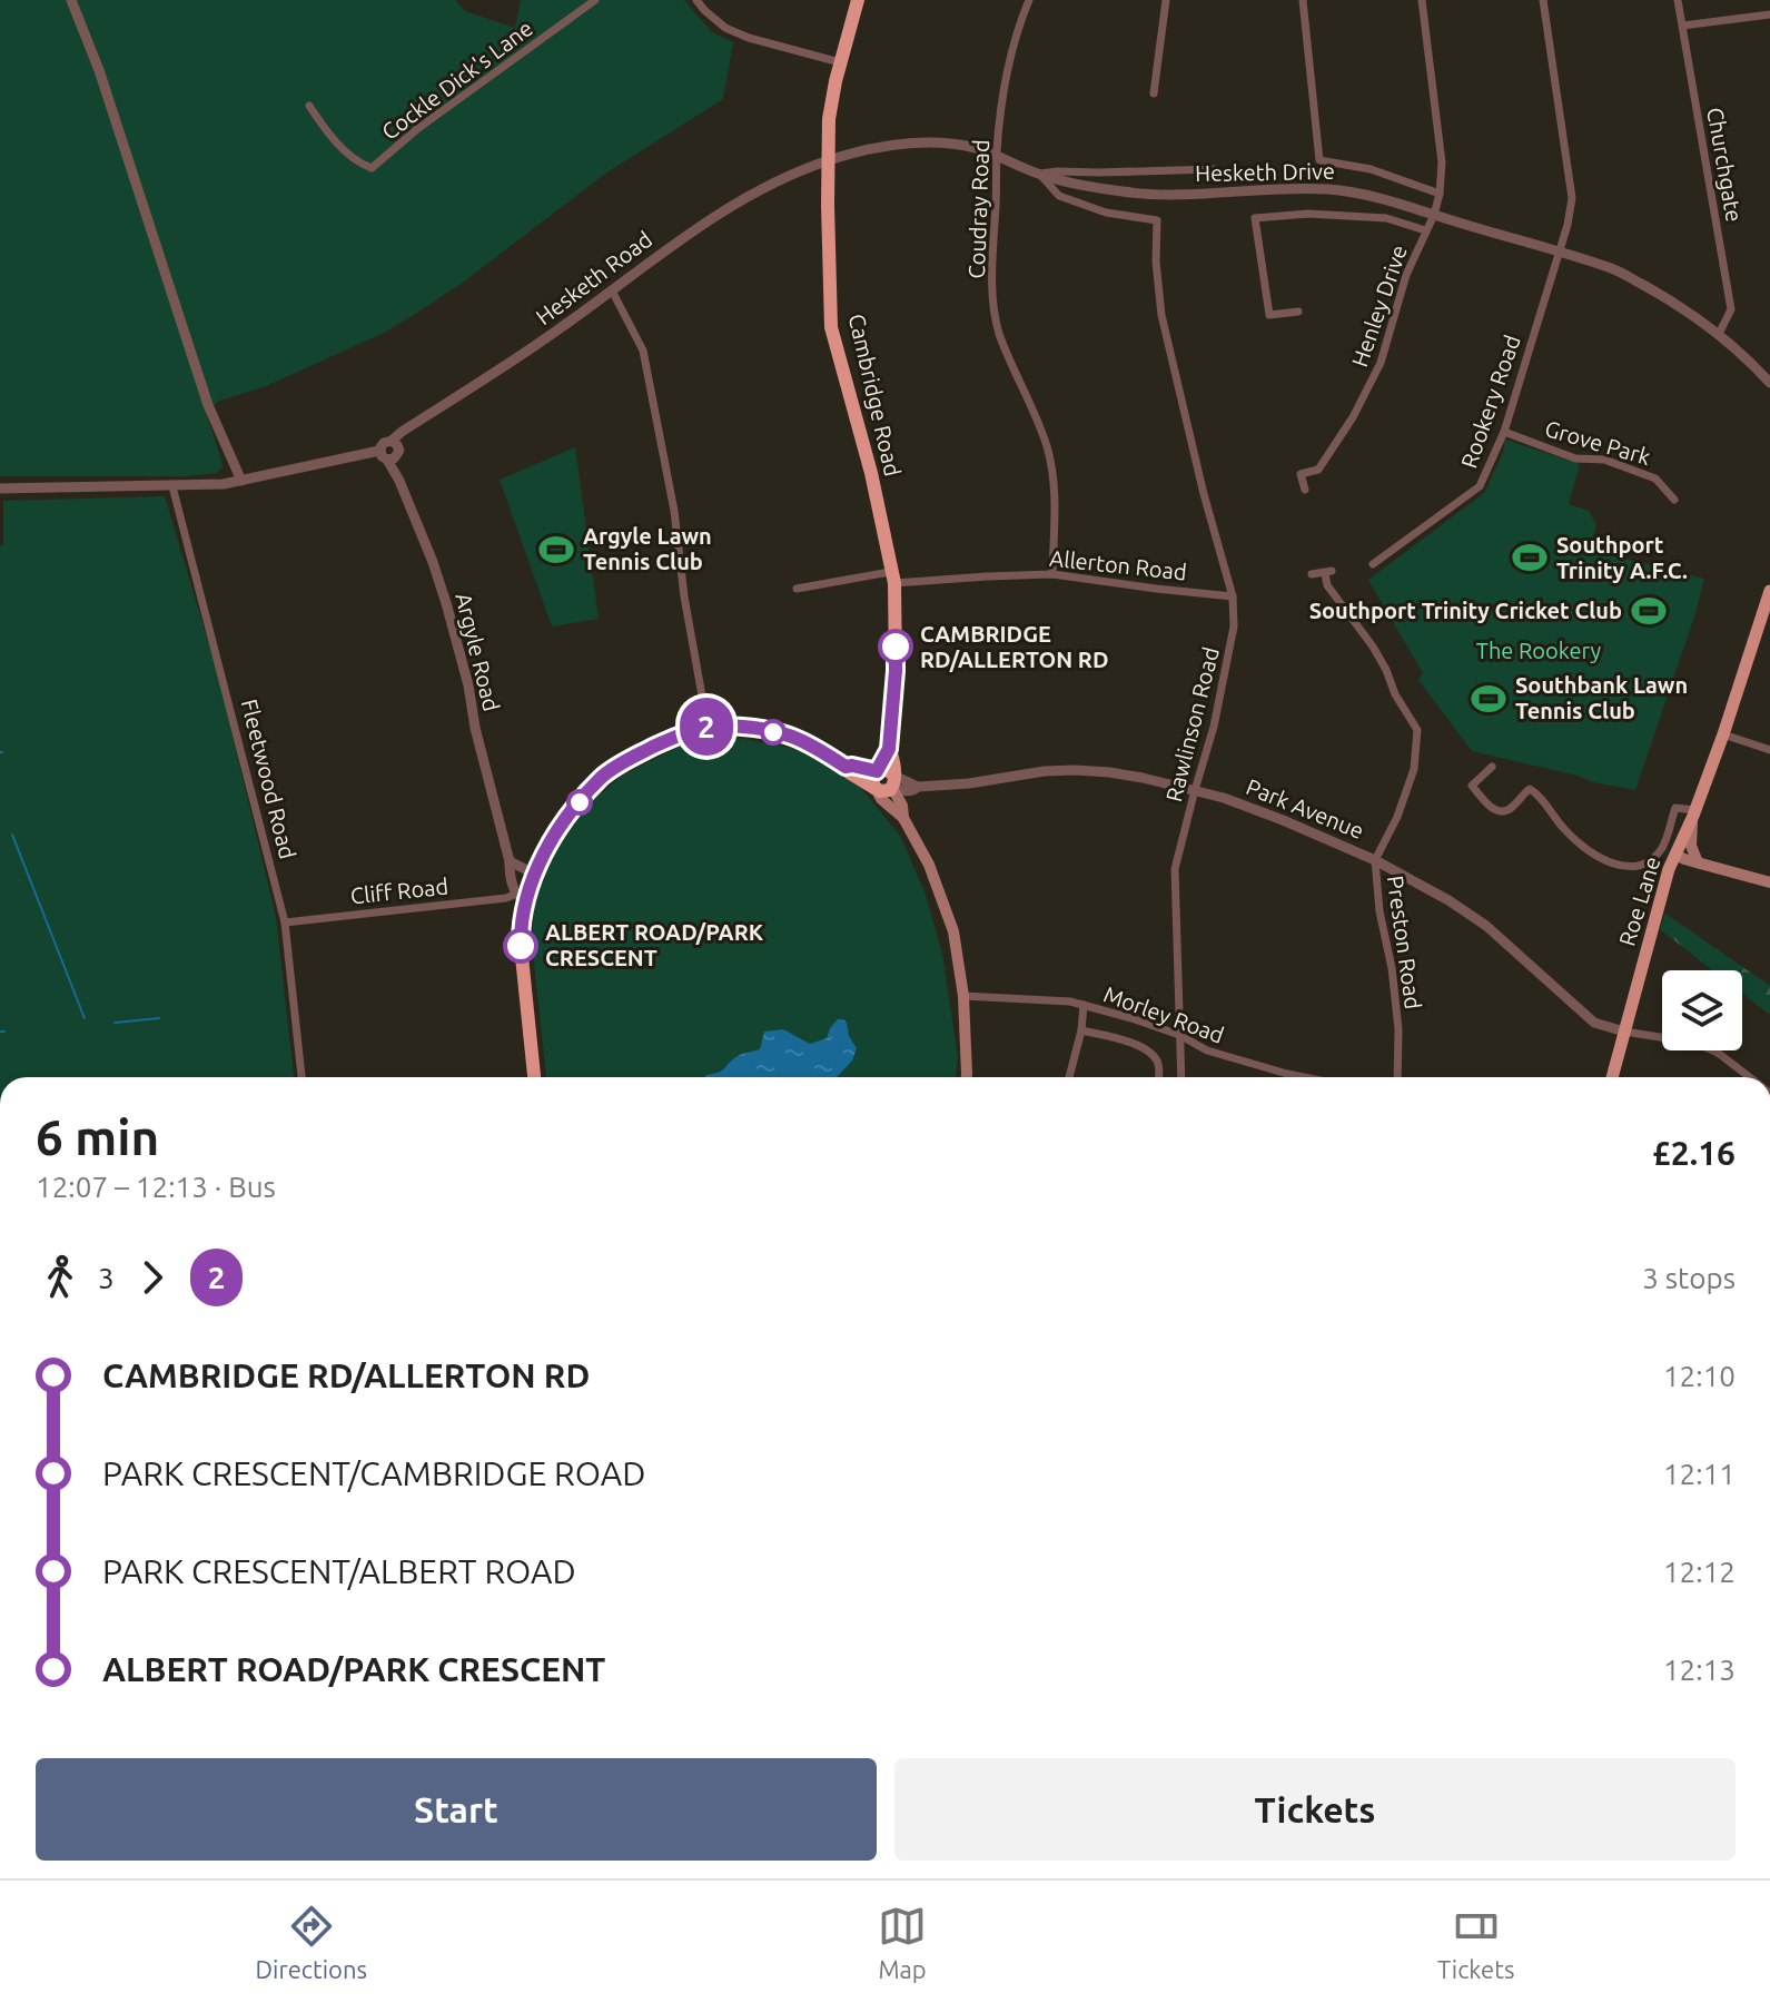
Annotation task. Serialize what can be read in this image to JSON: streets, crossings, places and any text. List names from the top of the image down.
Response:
{
  "streets": {
    "highway": ["Cambridge Road"],
    "main road": ["Roe Lane"],
    "street": [
      "Cockle Dick's Lane",
      "Churchgate",
      "Hesketh Drive",
      "Coudray Road",
      "Hesketh Road",
      "Henley Drive",
      "Rookery Road",
      "Grove Park",
      "Allerton Road",
      "Argyle Road",
      "Rawlinson Road",
      "Fleetwood Road",
      "Park Avenue",
      "Cliff Road",
      "Preston Road",
      "Morley Road"
    ]
  },
  "crossings": [
    ["Churchgate", "Hesketh Drive"],
    ["Hesketh Drive", "Coudray Road"],
    ["Hesketh Drive", "Hesketh Road"],
    ["Hesketh Drive", "Henley Drive"],
    ["Hesketh Drive", "Cambridge Road"],
    ["Hesketh Drive", "Rookery Road"],
    ["Hesketh Drive", "Rawlinson Road"],
    ["Coudray Road", "Allerton Road"],
    ["Hesketh Road", "Cambridge Road"],
    ["Hesketh Road", "Argyle Road"],
    ["Cambridge Road", "Allerton Road"],
    ["Cambridge Road", "Park Avenue"],
    ["Rookery Road", "Grove Park"],
    ["Allerton Road", "Rawlinson Road"],
    ["Argyle Road", "Cliff Road"],
    ["Rawlinson Road", "Park Avenue"],
    ["Rawlinson Road", "Morley Road"],
    ["Fleetwood Road", "Cliff Road"],
    ["Park Avenue", "Roe Lane"],
    ["Park Avenue", "Preston Road"]
  ],
  "parks": ["The Rookery"],
  "places": {
    "sports": [
      "Argyle Lawn Tennis Club",
      "Southport Trinity A.F.C.",
      "Southport Trinity Cricket Club",
      "Southbank Lawn Tennis Club"
    ],
    "other": ["CAMBRIDGE RD/ALLERTON RD", "ALBERT ROAD/PARK CRESCENT"]
  },
  "lines": ["bus line 2"],
  "page": {
    "on_map": "2",
    "heading": ["6 min", "12:07 – 12:13 · Bus", "£2.16"],
    "legs": ["3", "2", "3 stops"],
    "list": [
      {
        "name": "CAMBRIDGE RD/ALLERTON RD",
        "value": "12:10"
      },
      {
        "name": "PARK CRESCENT/CAMBRIDGE ROAD",
        "value": "12:11"
      },
      {
        "name": "PARK CRESCENT/ALBERT ROAD",
        "value": "12:12"
      },
      {
        "name": "ALBERT ROAD/PARK CRESCENT",
        "value": "12:13"
      }
    ],
    "buttons": ["Start", "Tickets"],
    "tabs": ["Directions", "Map", "Tickets"]
  }
}
